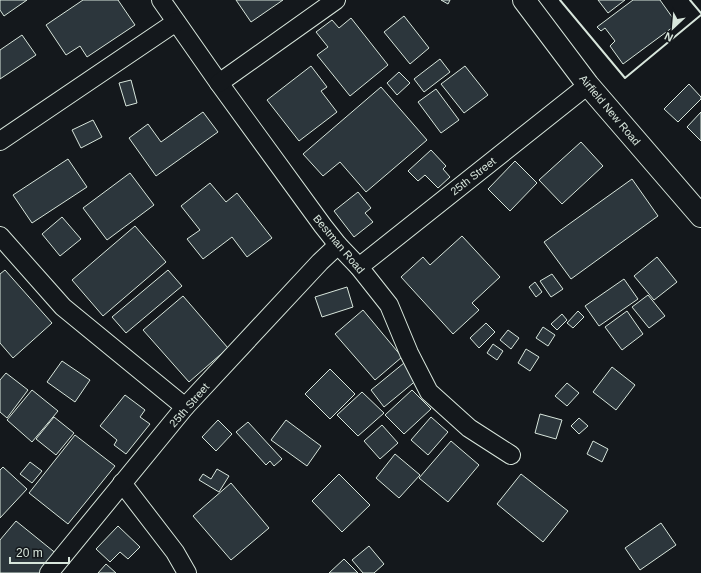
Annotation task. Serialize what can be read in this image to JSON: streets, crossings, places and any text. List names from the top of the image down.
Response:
{
  "streets": {
    "street": ["Airfield New Road", "25th Street", "Bestman Road"]
  },
  "crossings": [
    ["Airfield New Road", "25th Street"],
    ["25th Street", "Bestman Road"]
  ],
  "scale_bar": "20 m",
  "north": "bottom left"
}
